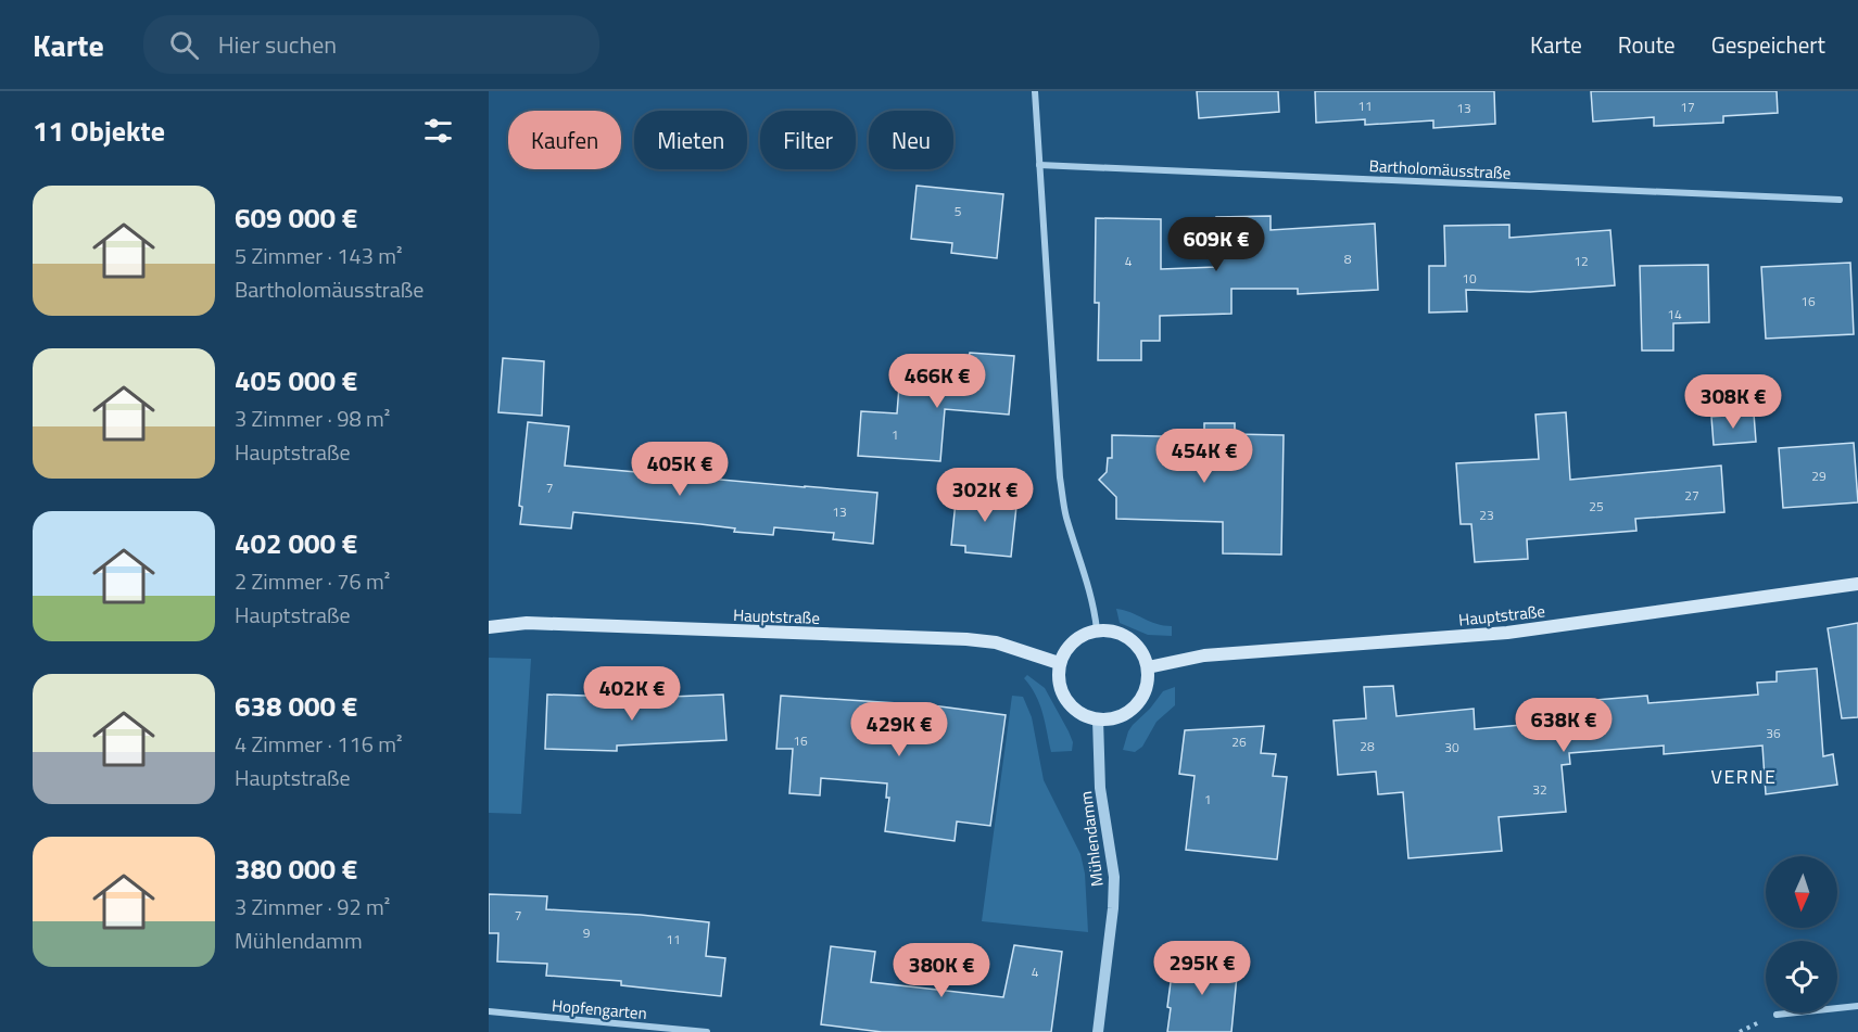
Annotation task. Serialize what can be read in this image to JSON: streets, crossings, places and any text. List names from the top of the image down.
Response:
{
  "streets": {
    "main road": ["Hauptstraße"],
    "street": ["Bartholomäusstraße", "Mühlendamm", "Hopfengarten"]
  },
  "crossings": [
    ["Hauptstraße", "Mühlendamm"]
  ],
  "districts": ["VERNE"],
  "house_numbers": [
    "11",
    "17",
    "13",
    "5",
    "8",
    "4",
    "12",
    "10",
    "16",
    "14",
    "1",
    "29",
    "7",
    "27",
    "25",
    "13",
    "23",
    "36",
    "16",
    "26",
    "28",
    "30",
    "32",
    "1",
    "7",
    "9",
    "11",
    "4"
  ],
  "north": "bottom",
  "page": {
    "header": "Karte",
    "search": "Hier suchen",
    "nav": ["Karte", "Route", "Gespeichert"],
    "heading": "11 Objekte",
    "chip": [
      "Kaufen",
      "Mieten",
      "Filter",
      "Neu"
    ],
    "list": [
      {
        "name": "609 000 €",
        "note": "5 Zimmer · 143 m² · Bartholomäusstraße"
      },
      {
        "name": "405 000 €",
        "note": "3 Zimmer · 98 m² · Hauptstraße"
      },
      {
        "name": "402 000 €",
        "note": "2 Zimmer · 76 m² · Hauptstraße"
      },
      {
        "name": "638 000 €",
        "note": "4 Zimmer · 116 m² · Hauptstraße"
      },
      {
        "name": "380 000 €",
        "note": "3 Zimmer · 92 m² · Mühlendamm"
      }
    ],
    "price": [
      "609K €",
      "466K €",
      "308K €",
      "454K €",
      "405K €",
      "302K €",
      "402K €",
      "638K €",
      "429K €",
      "295K €",
      "380K €"
    ]
  }
}
